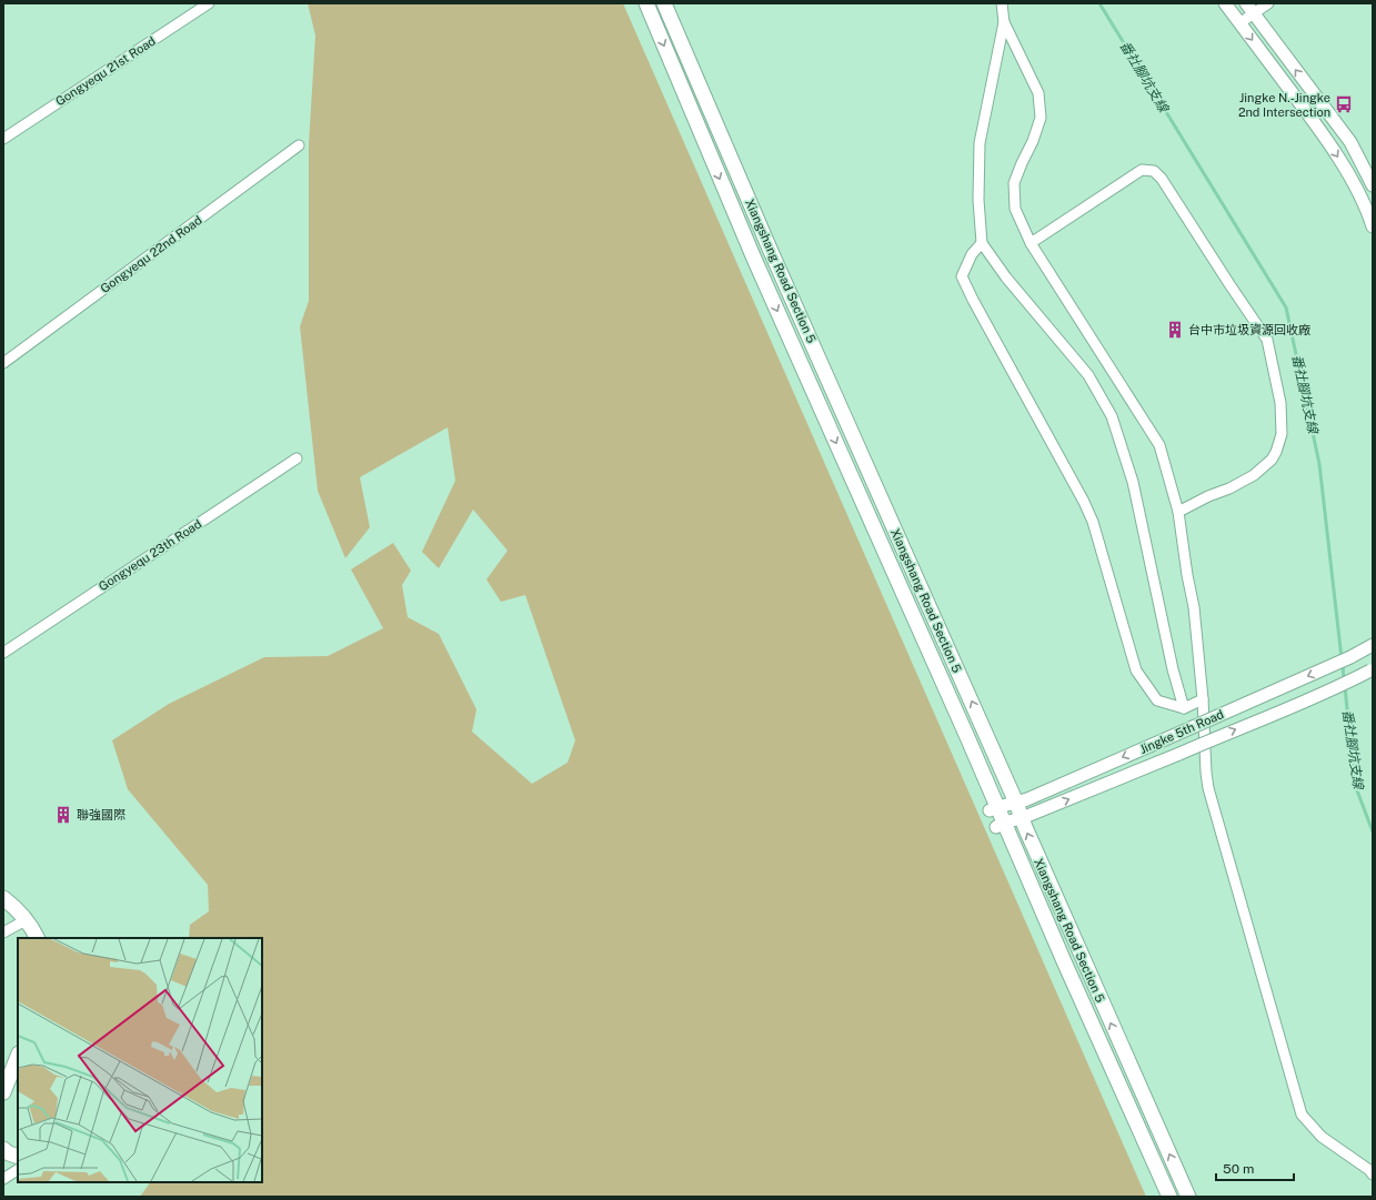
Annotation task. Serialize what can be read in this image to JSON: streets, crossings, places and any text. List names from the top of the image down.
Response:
{
  "streets": {
    "main road": ["Xiangshang Road Section 5"],
    "street": [
      "Gongyequ 21st Road",
      "Gongyequ 22nd Road",
      "Gongyequ 23th Road",
      "Jingke 5th Road"
    ]
  },
  "crossings": [
    ["Xiangshang Road Section 5", "Jingke 5th Road"]
  ],
  "water": ["番社腳坑支線"],
  "places": {
    "bus stop": ["Jingke N.-Jingke 2nd Intersection"],
    "building": ["台中市垃圾資源回收廠", "聯強國際"]
  },
  "scale_bar": "50 m"
}
